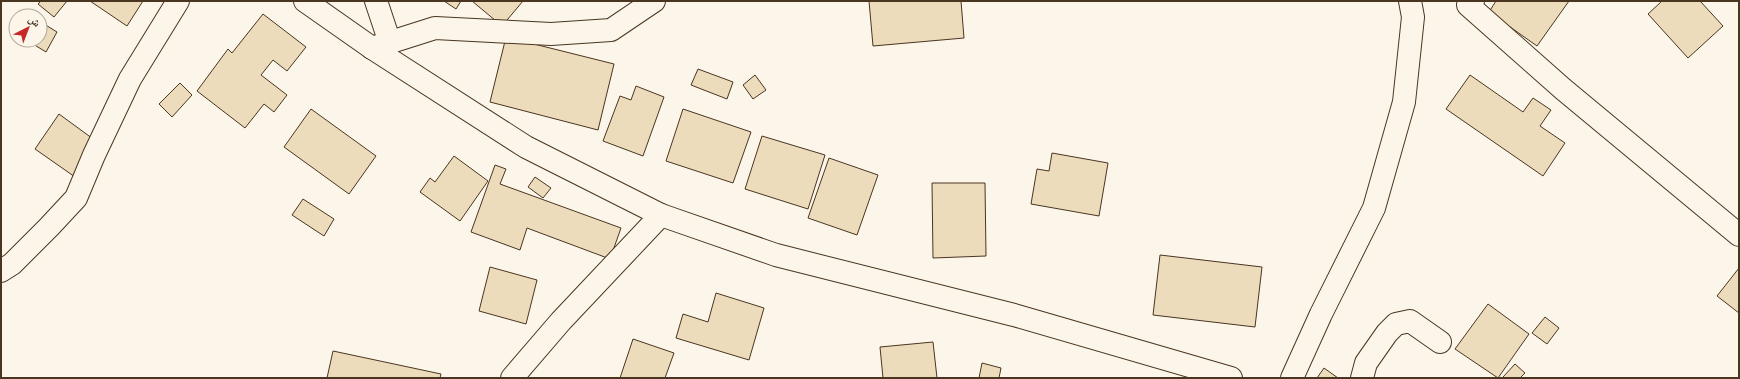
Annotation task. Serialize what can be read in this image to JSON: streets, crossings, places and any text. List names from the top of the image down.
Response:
{
  "north": "top right"
}
